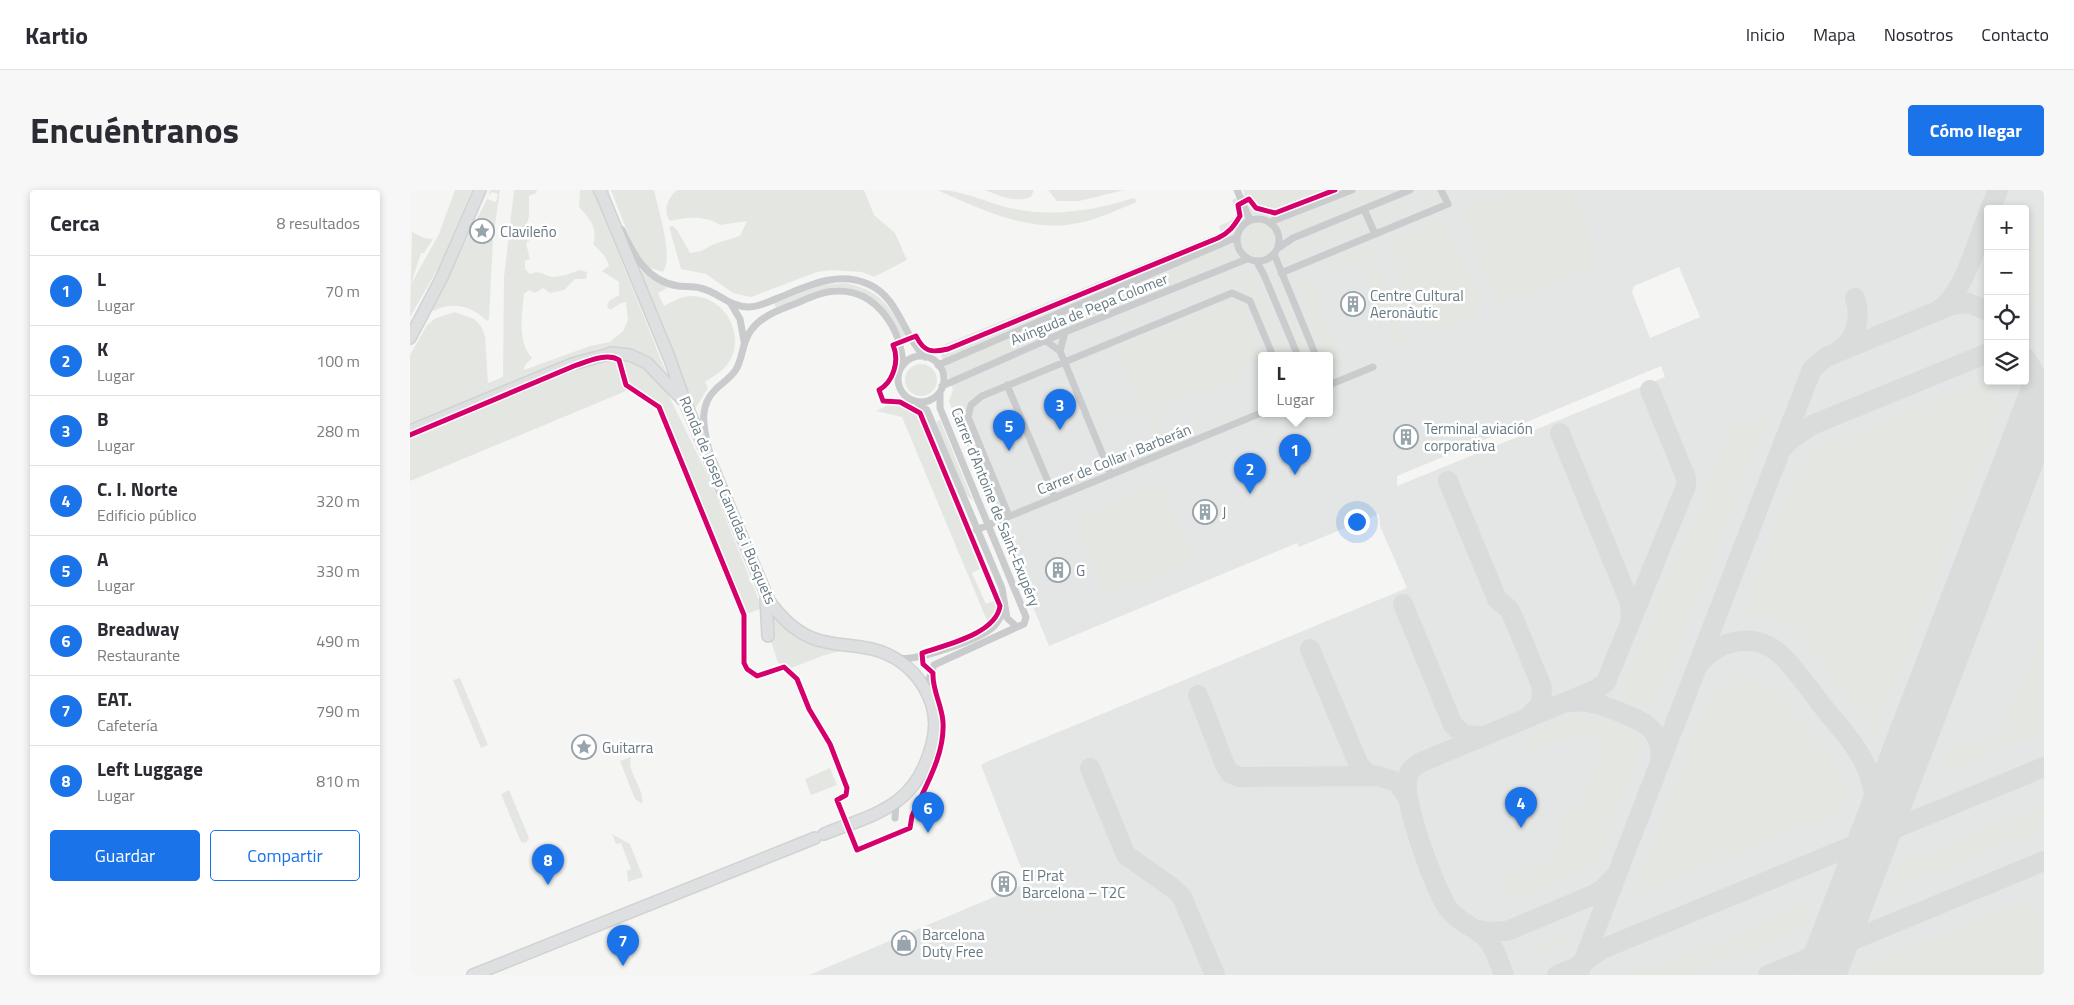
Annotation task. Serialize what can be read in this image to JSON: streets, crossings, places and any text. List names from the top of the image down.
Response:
{
  "streets": {
    "main road": ["Ronda de Josep Canudas i Busquets"],
    "street": ["Avinguda de Pepa Colomer", "Carrer de Collar i Barberán", "Carrer d'Antoine de Saint-Exupéry"]
  },
  "crossings": [
    ["Avinguda de Pepa Colomer", "Carrer d'Antoine de Saint-Exupéry"],
    ["Carrer de Collar i Barberán", "Carrer d'Antoine de Saint-Exupéry"],
    ["Ronda de Josep Canudas i Busquets", "Carrer d'Antoine de Saint-Exupéry"]
  ],
  "places": {
    "place": ["Clavileño", "Guitarra"],
    "building": [
      "Centre Cultural Aeronàutic",
      "Terminal aviación corporativa",
      "J",
      "G",
      "El Prat Barcelona – T2C"
    ],
    "shop": ["Barcelona Duty Free"]
  },
  "page": {
    "header": "Kartio",
    "nav": [
      "Inicio",
      "Mapa",
      "Nosotros",
      "Contacto"
    ],
    "title": "Encuéntranos",
    "buttons": [
      "Cómo llegar",
      ["Guardar", "Compartir"]
    ],
    "heading": ["Cerca", "8 resultados"],
    "map_buttons": ["+", "−"],
    "list": [
      {
        "mark": "1",
        "name": "L",
        "note": "Lugar",
        "value": "70 m"
      },
      {
        "mark": "2",
        "name": "K",
        "note": "Lugar",
        "value": "100 m"
      },
      {
        "mark": "3",
        "name": "B",
        "note": "Lugar",
        "value": "280 m"
      },
      {
        "mark": "4",
        "name": "C. I. Norte",
        "note": "Edificio público",
        "value": "320 m"
      },
      {
        "mark": "5",
        "name": "A",
        "note": "Lugar",
        "value": "330 m"
      },
      {
        "mark": "6",
        "name": "Breadway",
        "note": "Restaurante",
        "value": "490 m"
      },
      {
        "mark": "7",
        "name": "EAT.",
        "note": "Cafetería",
        "value": "790 m"
      },
      {
        "mark": "8",
        "name": "Left Luggage",
        "note": "Lugar",
        "value": "810 m"
      }
    ],
    "popup": ["L", "Lugar"],
    "pins": [
      "3",
      "5",
      "1",
      "2",
      "4",
      "6",
      "8",
      "7"
    ]
  }
}
